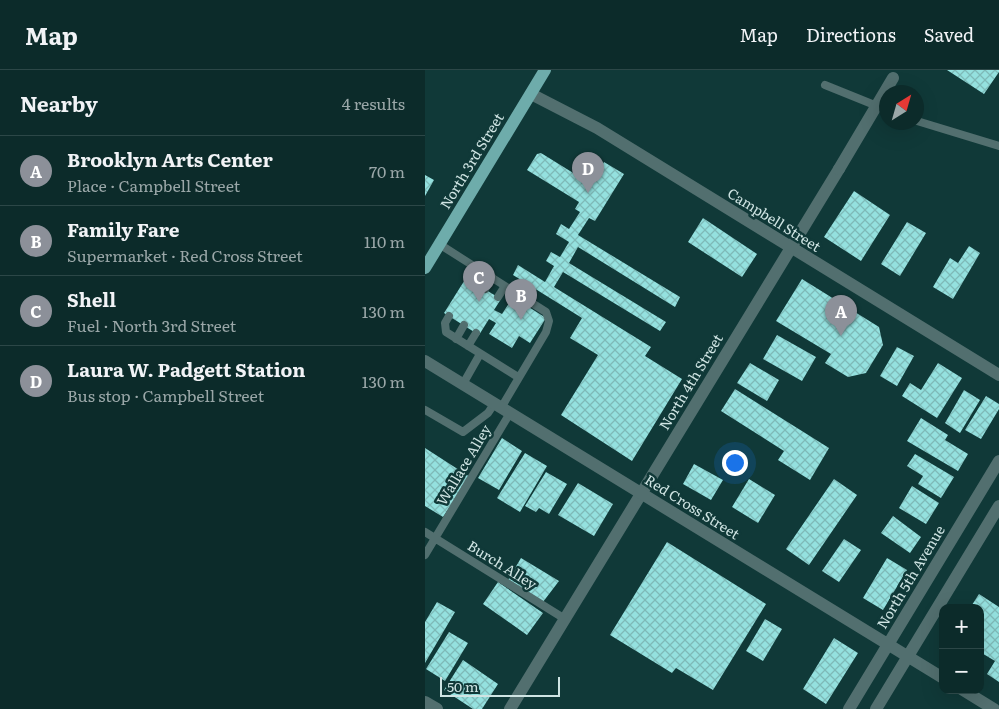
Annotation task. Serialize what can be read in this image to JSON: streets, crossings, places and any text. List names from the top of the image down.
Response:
{
  "streets": {
    "main road": ["North 3rd Street"],
    "street": [
      "Campbell Street",
      "North 4th Street",
      "Red Cross Street",
      "North 5th Avenue"
    ],
    "lane": ["Wallace Alley", "Burch Alley"]
  },
  "crossings": [
    ["North 3rd Street", "Campbell Street"],
    ["Campbell Street", "North 4th Street"],
    ["North 4th Street", "Red Cross Street"],
    ["North 4th Street", "Burch Alley"],
    ["Wallace Alley", "Red Cross Street"],
    ["Wallace Alley", "Burch Alley"],
    ["Red Cross Street", "North 5th Avenue"]
  ],
  "scale_bar": "50 m",
  "north": "top right",
  "page": {
    "header": "Map",
    "nav": ["Map", "Directions", "Saved"],
    "heading": ["Nearby", "4 results"],
    "list": [
      {
        "mark": "A",
        "name": "Brooklyn Arts Center",
        "note": "Place · Campbell Street",
        "value": "70 m"
      },
      {
        "mark": "B",
        "name": "Family Fare",
        "note": "Supermarket · Red Cross Street",
        "value": "110 m"
      },
      {
        "mark": "C",
        "name": "Shell",
        "note": "Fuel · North 3rd Street",
        "value": "130 m"
      },
      {
        "mark": "D",
        "name": "Laura W. Padgett Station",
        "note": "Bus stop · Campbell Street",
        "value": "130 m"
      }
    ],
    "pins": [
      "D",
      "C",
      "B",
      "A"
    ],
    "map_buttons": ["+", "−"],
    "scale": "50 m"
  }
}
